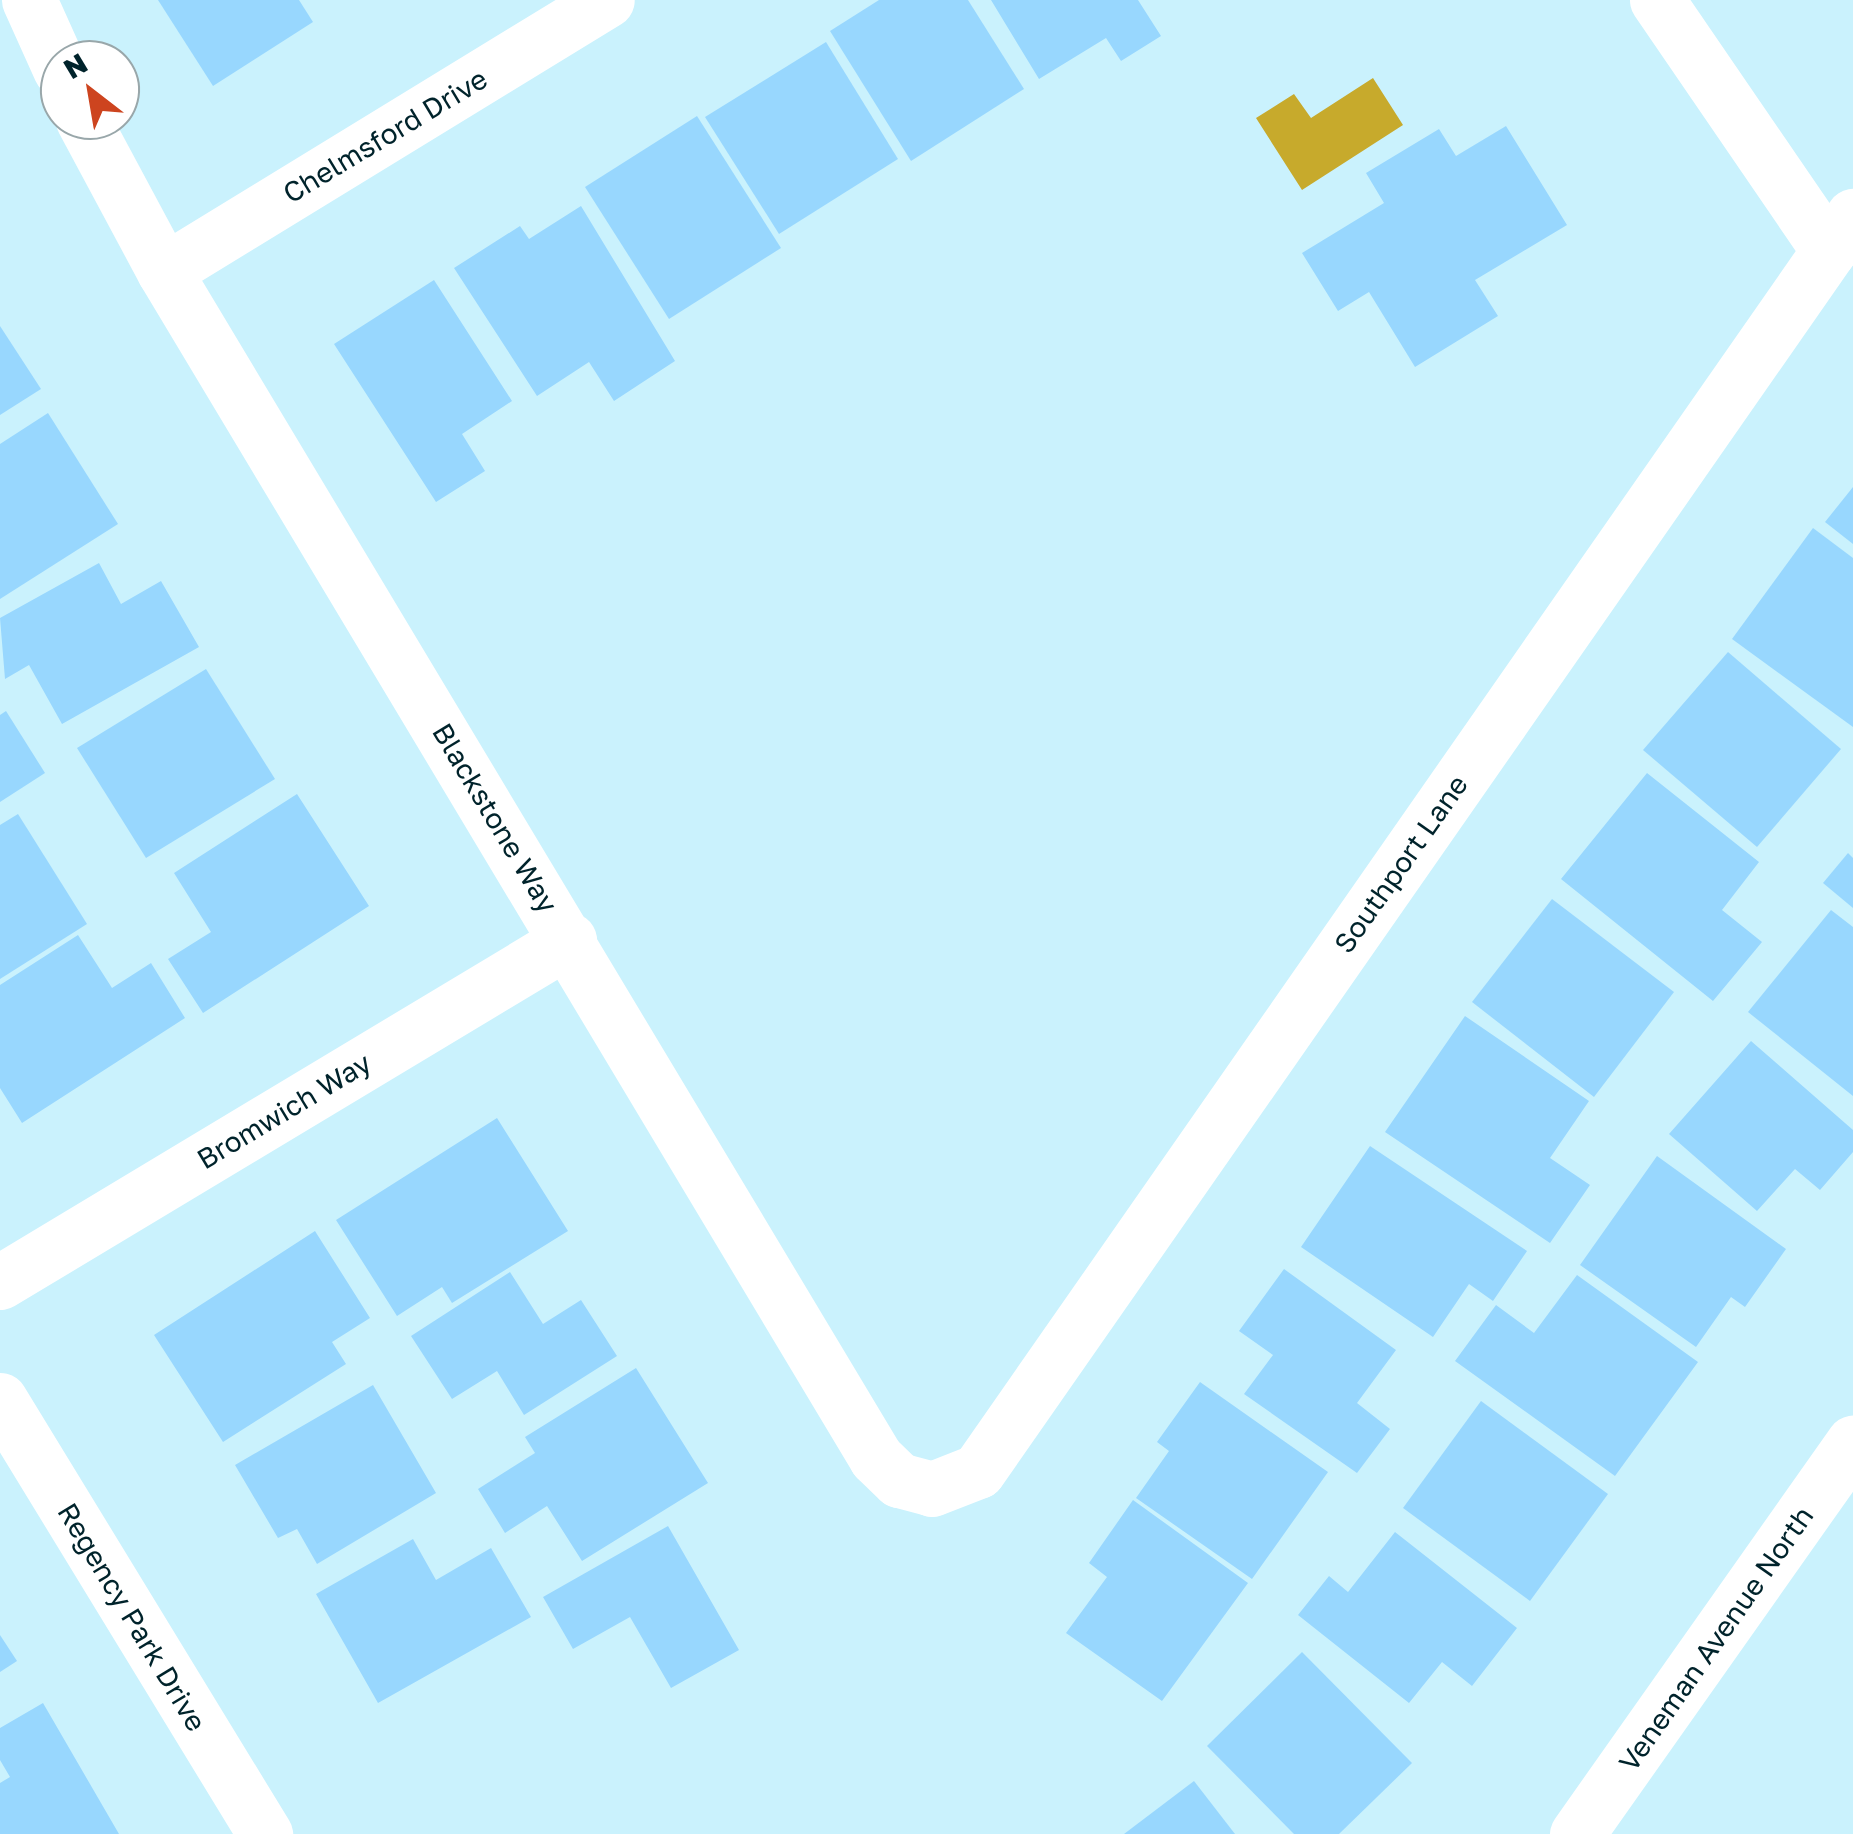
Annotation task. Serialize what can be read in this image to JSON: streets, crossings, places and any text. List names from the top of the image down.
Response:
{
  "streets": {
    "street": [
      "Chelmsford Drive",
      "Blackstone Way",
      "Southport Lane",
      "Bromwich Way",
      "Regency Park Drive",
      "Veneman Avenue North"
    ]
  },
  "crossings": [
    ["Chelmsford Drive", "Blackstone Way"],
    ["Blackstone Way", "Southport Lane"],
    ["Blackstone Way", "Bromwich Way"]
  ],
  "north": "top left"
}
